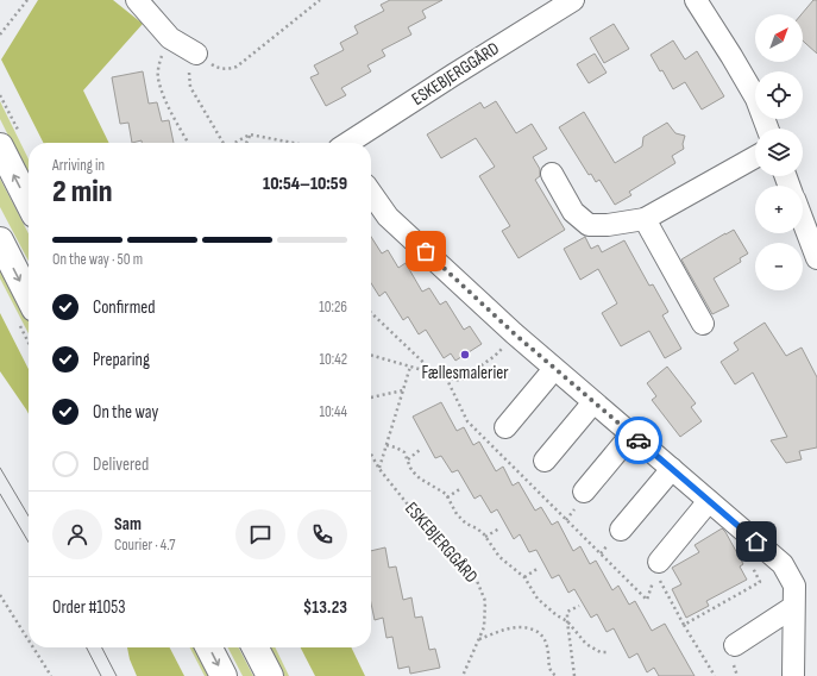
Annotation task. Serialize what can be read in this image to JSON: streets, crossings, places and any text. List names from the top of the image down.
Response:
{
  "streets": {
    "street": ["ESKEBJERGGÅRD"]
  },
  "places": ["Fællesmalerier"],
  "north": "top right",
  "page": {
    "map_buttons": ["+", "−"],
    "heading": ["2 min", "Arriving in", "10:54–10:59"],
    "panel": [
      "Sam",
      "Courier · 4.7",
      "Order #1053",
      "$13.23"
    ],
    "bar": "On the way · 50 m",
    "list": [
      ["Confirmed", "10:26"],
      ["Preparing", "10:42"],
      ["On the way", "10:44"],
      "Delivered"
    ]
  }
}
